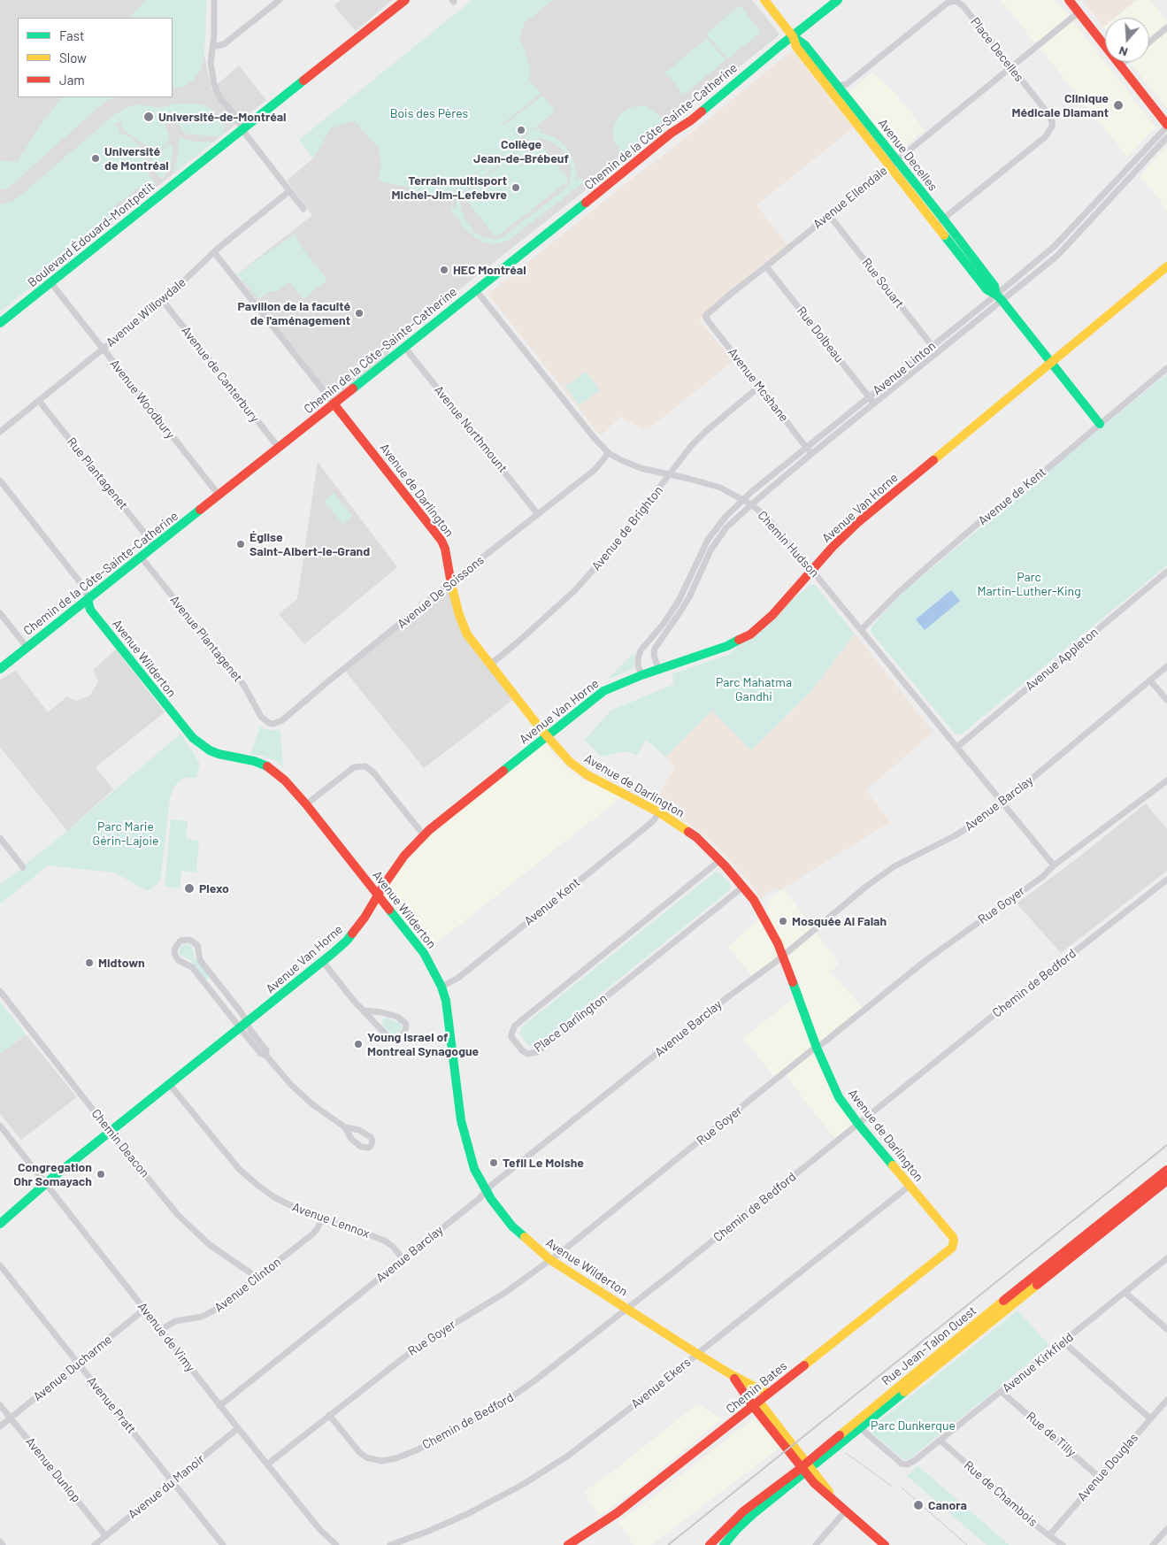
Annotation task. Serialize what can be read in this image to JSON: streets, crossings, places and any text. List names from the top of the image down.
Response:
{
  "streets": {
    "street": [
      "Place Decelles",
      "Chemin de la Côte-Sainte-Catherine",
      "Avenue Decelles",
      "Avenue Ellendale",
      "Boulevard Édouard-Montpetit",
      "Rue Souart",
      "Avenue Willowdale",
      "Rue Dolbeau",
      "Avenue Linton",
      "Avenue de Canterbury",
      "Avenue Mcshane",
      "Avenue Woodbury",
      "Avenue Northmount",
      "Rue Plantagenet",
      "Avenue de Darlington",
      "Avenue de Kent",
      "Avenue Van Horne",
      "Avenue de Brighton",
      "Chemin Hudson",
      "Avenue De Soissons",
      "Avenue Plantagenet",
      "Avenue Wilderton",
      "Avenue Appleton",
      "Avenue Barclay",
      "Avenue Kent",
      "Rue Goyer",
      "Chemin de Bedford",
      "Place Darlington",
      "Chemin Deacon",
      "Avenue Lennox",
      "Avenue Clinton",
      "Avenue de Vimy",
      "Rue Jean-Talon Ouest",
      "Avenue Kirkfield",
      "Avenue Ducharme",
      "Avenue Ekers",
      "Chemin Bates",
      "Avenue Pratt",
      "Rue de Tilly",
      "Avenue Douglas",
      "Avenue Dunlop",
      "Avenue du Manoir",
      "Rue de Chambois"
    ]
  },
  "crossings": [
    ["Place Decelles", "Avenue Decelles"],
    ["Place Decelles", "Avenue Ellendale"],
    ["Chemin de la Côte-Sainte-Catherine", "Avenue Decelles"],
    ["Chemin de la Côte-Sainte-Catherine", "Avenue de Canterbury"],
    ["Chemin de la Côte-Sainte-Catherine", "Avenue Woodbury"],
    ["Chemin de la Côte-Sainte-Catherine", "Avenue Northmount"],
    ["Chemin de la Côte-Sainte-Catherine", "Rue Plantagenet"],
    ["Chemin de la Côte-Sainte-Catherine", "Avenue de Darlington"],
    ["Chemin de la Côte-Sainte-Catherine", "Chemin Hudson"],
    ["Chemin de la Côte-Sainte-Catherine", "Avenue Plantagenet"],
    ["Chemin de la Côte-Sainte-Catherine", "Avenue Wilderton"],
    ["Avenue Decelles", "Avenue Ellendale"],
    ["Avenue Decelles", "Avenue Linton"],
    ["Avenue Decelles", "Avenue de Kent"],
    ["Avenue Decelles", "Avenue Van Horne"],
    ["Avenue Ellendale", "Rue Souart"],
    ["Avenue Ellendale", "Rue Dolbeau"],
    ["Avenue Ellendale", "Avenue Mcshane"],
    ["Boulevard Édouard-Montpetit", "Avenue Woodbury"],
    ["Rue Souart", "Avenue Linton"],
    ["Avenue Willowdale", "Avenue de Canterbury"],
    ["Avenue Willowdale", "Avenue Woodbury"],
    ["Avenue Willowdale", "Rue Plantagenet"],
    ["Avenue Willowdale", "Avenue de Darlington"],
    ["Rue Dolbeau", "Avenue Linton"],
    ["Avenue Linton", "Avenue Mcshane"],
    ["Avenue Linton", "Avenue Van Horne"],
    ["Avenue Linton", "Chemin Hudson"],
    ["Avenue Mcshane", "Avenue de Brighton"],
    ["Avenue Northmount", "Avenue De Soissons"],
    ["Avenue de Darlington", "Avenue Van Horne"],
    ["Avenue de Darlington", "Avenue de Brighton"],
    ["Avenue de Darlington", "Avenue De Soissons"],
    ["Avenue de Darlington", "Avenue Barclay"],
    ["Avenue de Darlington", "Avenue Kent"],
    ["Avenue de Darlington", "Rue Goyer"],
    ["Avenue de Darlington", "Chemin de Bedford"],
    ["Avenue de Darlington", "Place Darlington"],
    ["Avenue de Darlington", "Avenue Ekers"],
    ["Avenue de Darlington", "Chemin Bates"],
    ["Avenue de Kent", "Chemin Hudson"],
    ["Avenue Van Horne", "Chemin Hudson"],
    ["Avenue Van Horne", "Avenue Wilderton"],
    ["Avenue Van Horne", "Chemin Deacon"],
    ["Avenue Van Horne", "Avenue Lennox"],
    ["Avenue Van Horne", "Avenue de Vimy"],
    ["Avenue de Brighton", "Chemin Hudson"],
    ["Chemin Hudson", "Avenue De Soissons"],
    ["Chemin Hudson", "Avenue Appleton"],
    ["Chemin Hudson", "Avenue Barclay"],
    ["Chemin Hudson", "Rue Goyer"],
    ["Avenue De Soissons", "Avenue Plantagenet"],
    ["Avenue Wilderton", "Avenue Barclay"],
    ["Avenue Wilderton", "Avenue Kent"],
    ["Avenue Wilderton", "Rue Goyer"],
    ["Avenue Wilderton", "Chemin de Bedford"],
    ["Avenue Wilderton", "Rue Jean-Talon Ouest"],
    ["Avenue Wilderton", "Avenue Ekers"],
    ["Avenue Wilderton", "Chemin Bates"],
    ["Avenue Barclay", "Avenue Lennox"],
    ["Avenue Barclay", "Avenue de Vimy"],
    ["Rue Goyer", "Chemin de Bedford"],
    ["Rue Goyer", "Avenue de Vimy"],
    ["Chemin Deacon", "Avenue Clinton"],
    ["Avenue Lennox", "Avenue Clinton"],
    ["Avenue Clinton", "Avenue de Vimy"],
    ["Avenue de Vimy", "Avenue Ducharme"],
    ["Avenue de Vimy", "Avenue du Manoir"],
    ["Rue Jean-Talon Ouest", "Avenue Kirkfield"],
    ["Avenue Kirkfield", "Rue de Tilly"],
    ["Avenue Kirkfield", "Rue de Chambois"],
    ["Avenue Ducharme", "Avenue Pratt"],
    ["Avenue Ducharme", "Avenue Dunlop"],
    ["Avenue Pratt", "Avenue du Manoir"],
    ["Rue de Tilly", "Avenue Douglas"],
    ["Avenue Douglas", "Rue de Chambois"],
    ["Avenue Dunlop", "Avenue du Manoir"]
  ],
  "parks": [
    "Bois des Pères",
    "Parc Martin-Luther-King",
    "Parc Mahatma Gandhi",
    "Parc Marie Gérin-Lajoie",
    "Parc Dunkerque"
  ],
  "places": [
    "Clinique Médicale Diamant",
    "Université-de-Montréal",
    "Collège Jean-de-Brébeuf",
    "Université de Montréal",
    "Terrain multisport Michel-Jim-Lefebvre",
    "HEC Montréal",
    "Pavillon de la faculté de l'aménagement",
    "Église Saint-Albert-le-Grand",
    "Plexo",
    "Mosquée Al Falah",
    "Midtown",
    "Young Israel of Montreal Synagogue",
    "Tefil Le Moishe",
    "Congregation Ohr Somayach",
    "Canora"
  ],
  "legend": ["Fast", "Slow", "Jam"],
  "north": "bottom"
}
